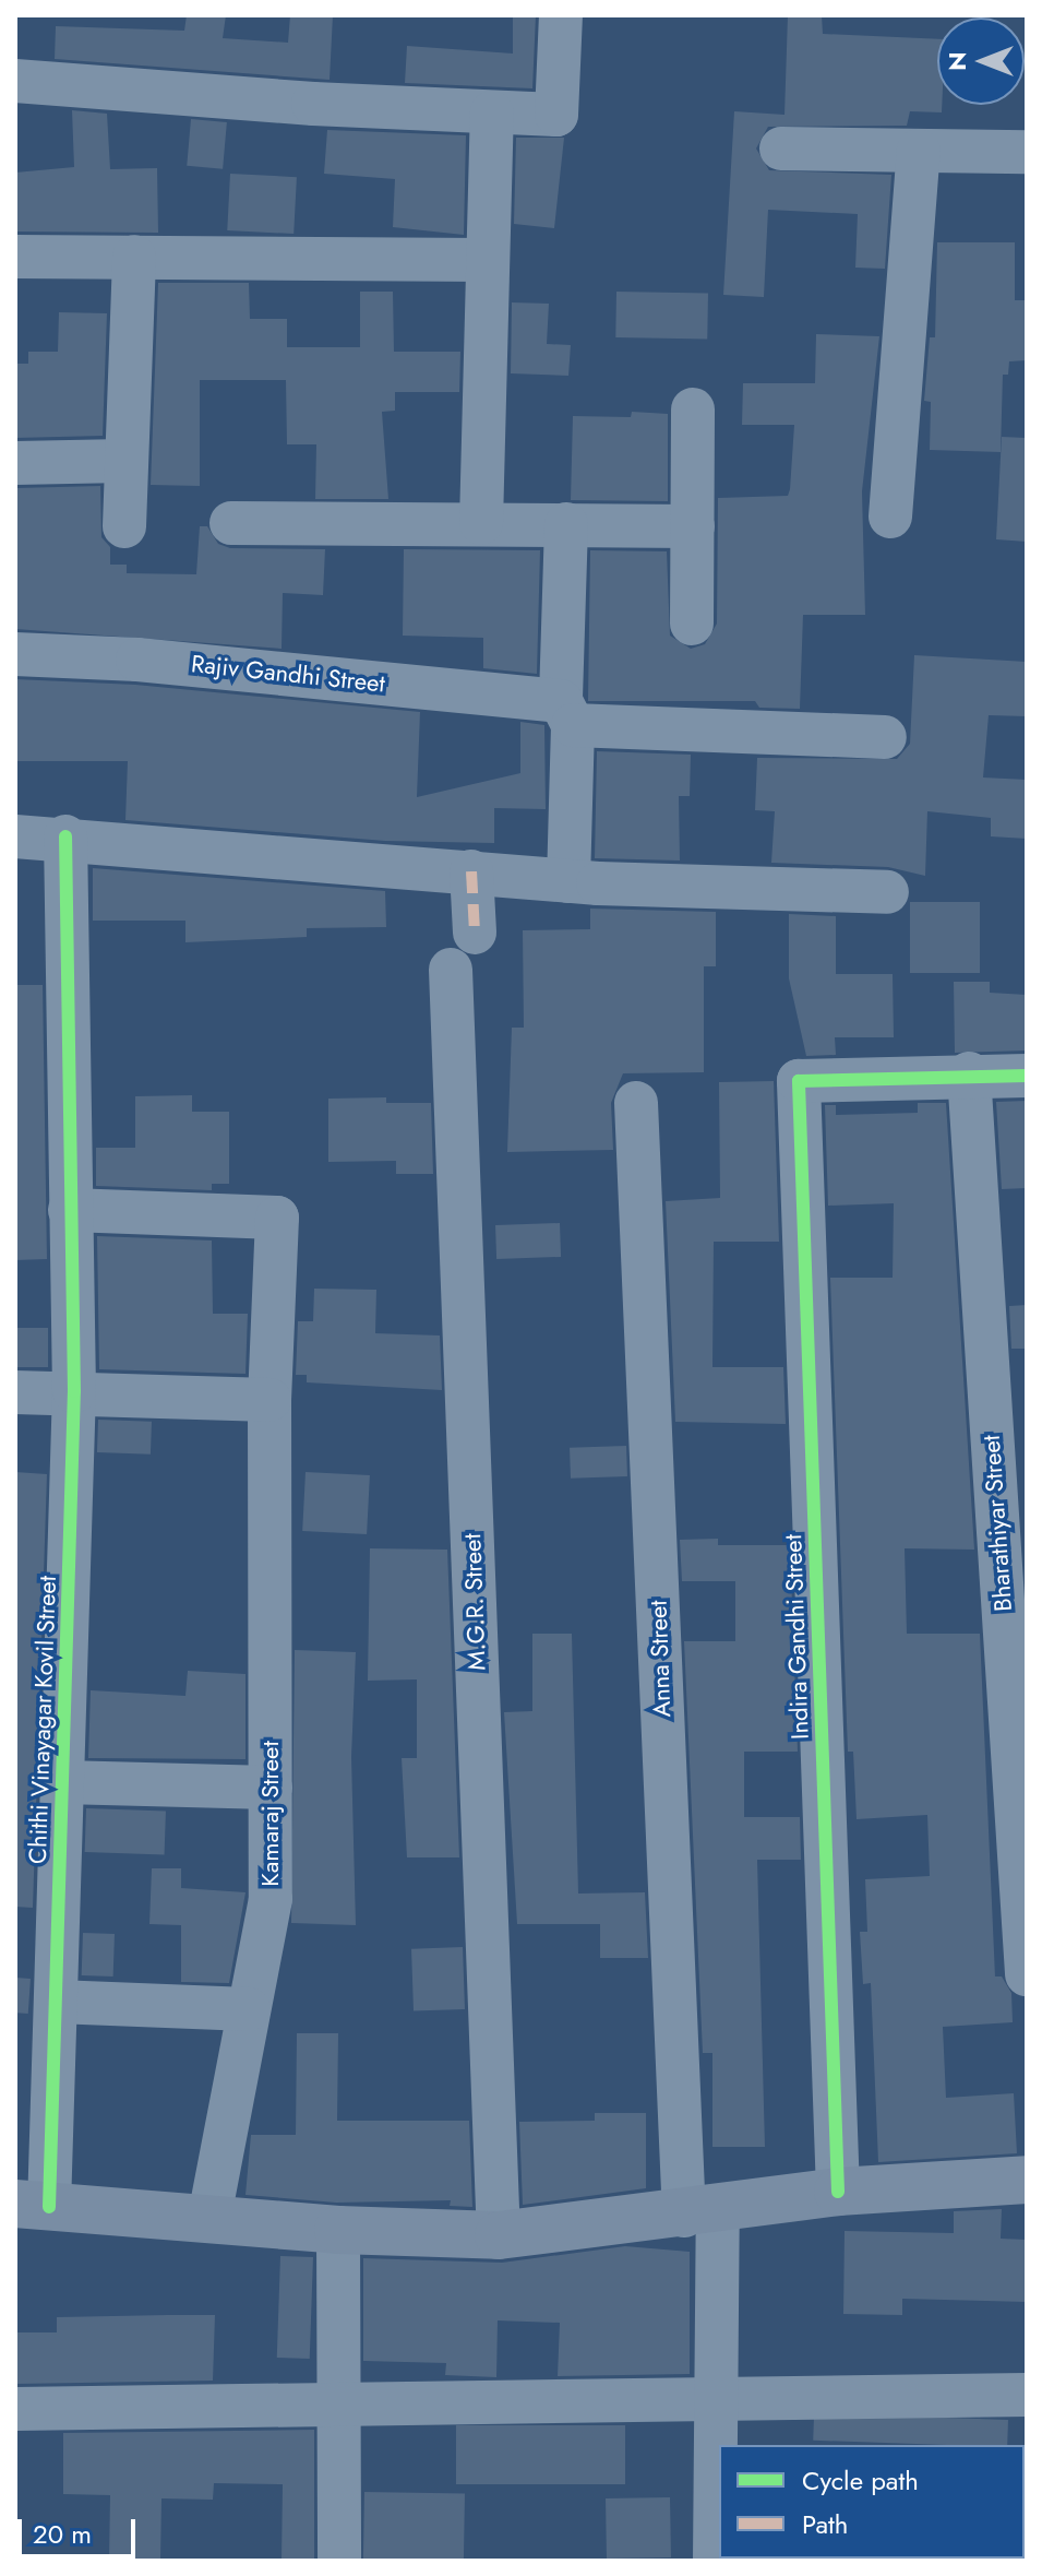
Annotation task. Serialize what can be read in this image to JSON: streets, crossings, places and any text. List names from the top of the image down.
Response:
{
  "streets": {
    "street": [
      "Rajiv Gandhi Street",
      "Bharathiyar Street",
      "M.G.R. Street",
      "Indira Gandhi Street",
      "Anna Street",
      "Chithi Vinayagar Kovil Street",
      "Kamaraj Street"
    ]
  },
  "crossings": [
    ["Bharathiyar Street", "Indira Gandhi Street"],
    ["Chithi Vinayagar Kovil Street", "Kamaraj Street"]
  ],
  "legend": ["Cycle path", "Path"],
  "scale_bar": "20 m",
  "north": "left"
}
